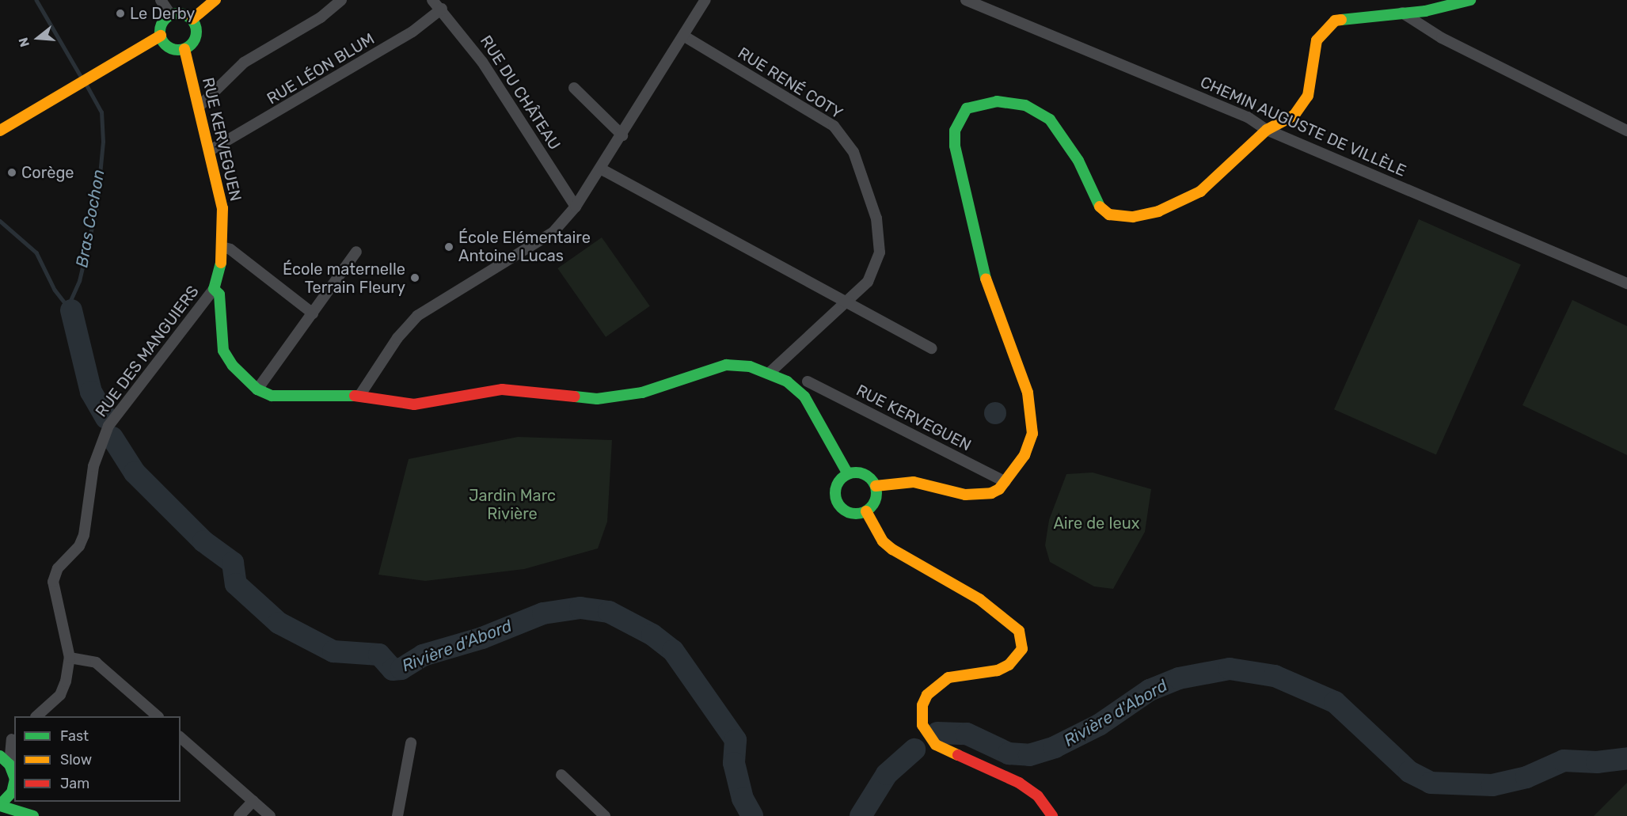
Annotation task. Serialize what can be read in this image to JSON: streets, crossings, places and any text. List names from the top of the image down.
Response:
{
  "streets": {
    "street": [
      "RUE LÉON BLUM",
      "RUE RENÉ COTY",
      "RUE DU CHÂTEAU",
      "CHEMIN AUGUSTE DE VILLÈLE",
      "RUE KERVEGUEN",
      "RUE DES MANGUIERS"
    ]
  },
  "crossings": [
    ["RUE LÉON BLUM", "RUE DU CHÂTEAU"],
    ["RUE LÉON BLUM", "RUE KERVEGUEN"],
    ["RUE RENÉ COTY", "RUE KERVEGUEN"],
    ["RUE KERVEGUEN", "RUE DES MANGUIERS"]
  ],
  "water": ["Bras Cochon", "Rivière d'Abord"],
  "parks": ["Jardin Marc Rivière", "Aire de Ieux"],
  "places": [
    "Le Derby",
    "Corège",
    "École Elémentaire Antoine Lucas",
    "École maternelle Terrain Fleury"
  ],
  "legend": ["Fast", "Slow", "Jam"],
  "north": "left"
}
